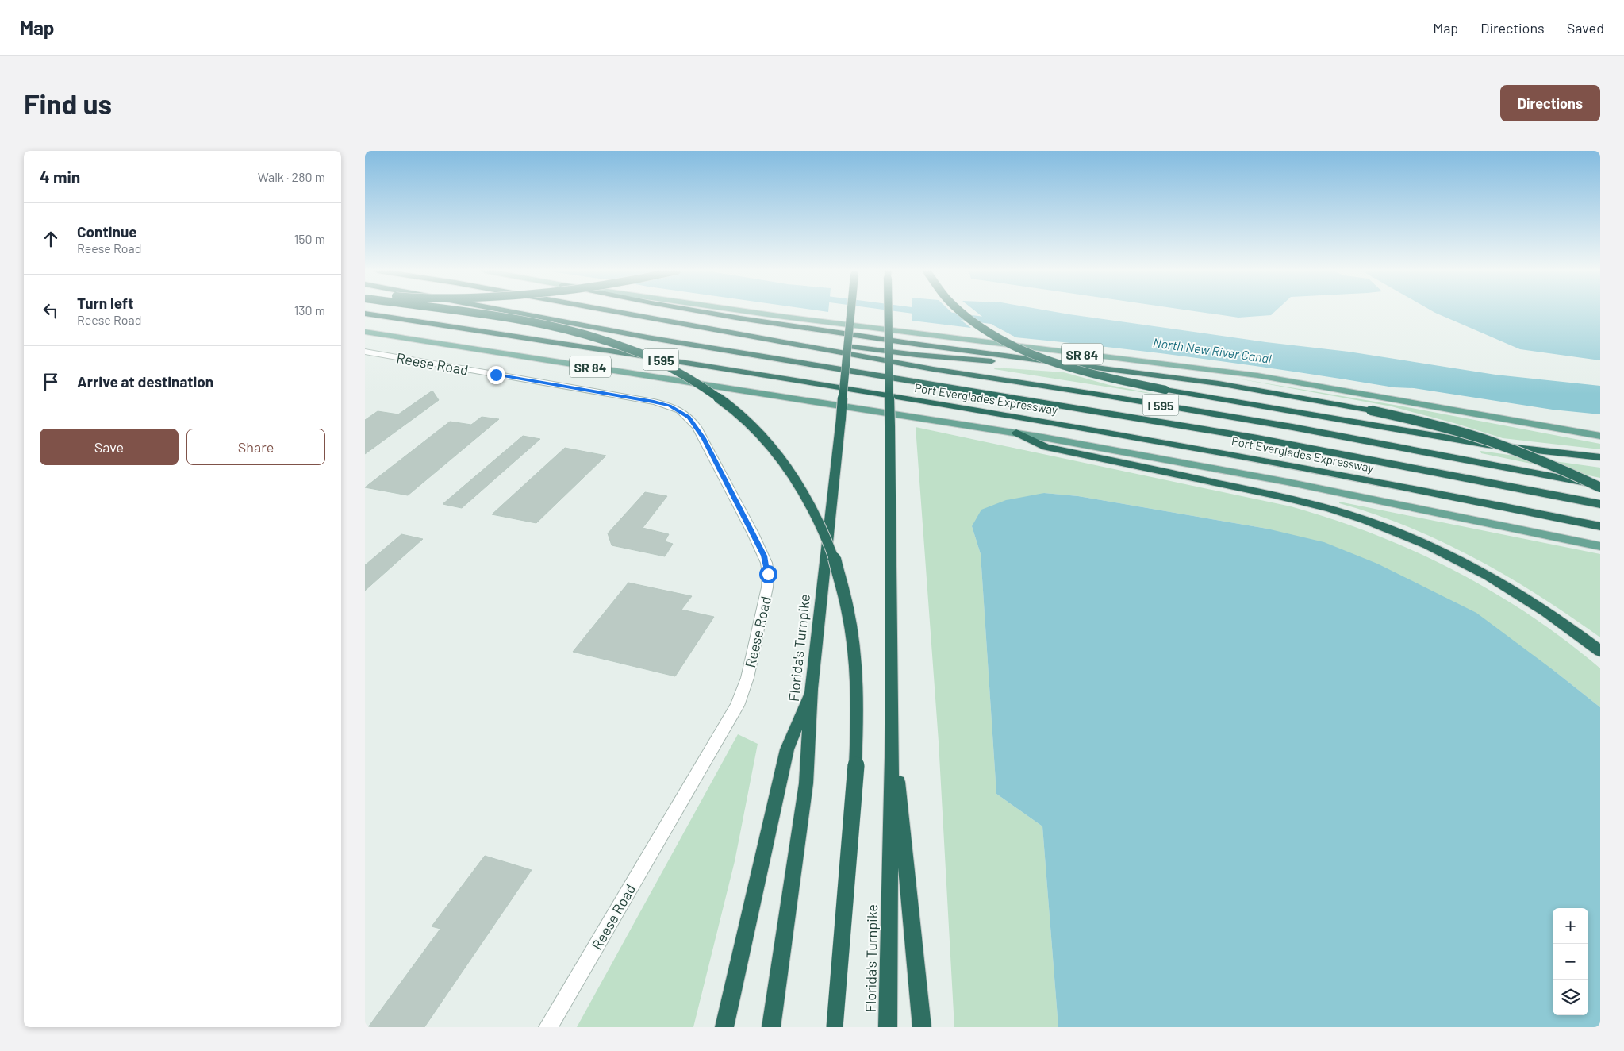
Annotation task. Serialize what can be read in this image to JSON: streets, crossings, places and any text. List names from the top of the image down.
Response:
{
  "streets": {
    "highway": ["I 595", "Port Everglades Expressway", "Florida's Turnpike"],
    "main road": ["SR 84"],
    "street": ["Reese Road"]
  },
  "water": ["North New River Canal"],
  "page": {
    "header": "Map",
    "nav": ["Map", "Directions", "Saved"],
    "buttons": [
      "Directions",
      ["Save", "Share"]
    ],
    "title": "Find us",
    "heading": ["4 min", "Walk · 280 m"],
    "list": [
      ["Continue", "Reese Road", "150 m"],
      ["Turn left", "Reese Road", "130 m"],
      "Arrive at destination"
    ],
    "map_buttons": ["+", "−"]
  }
}
